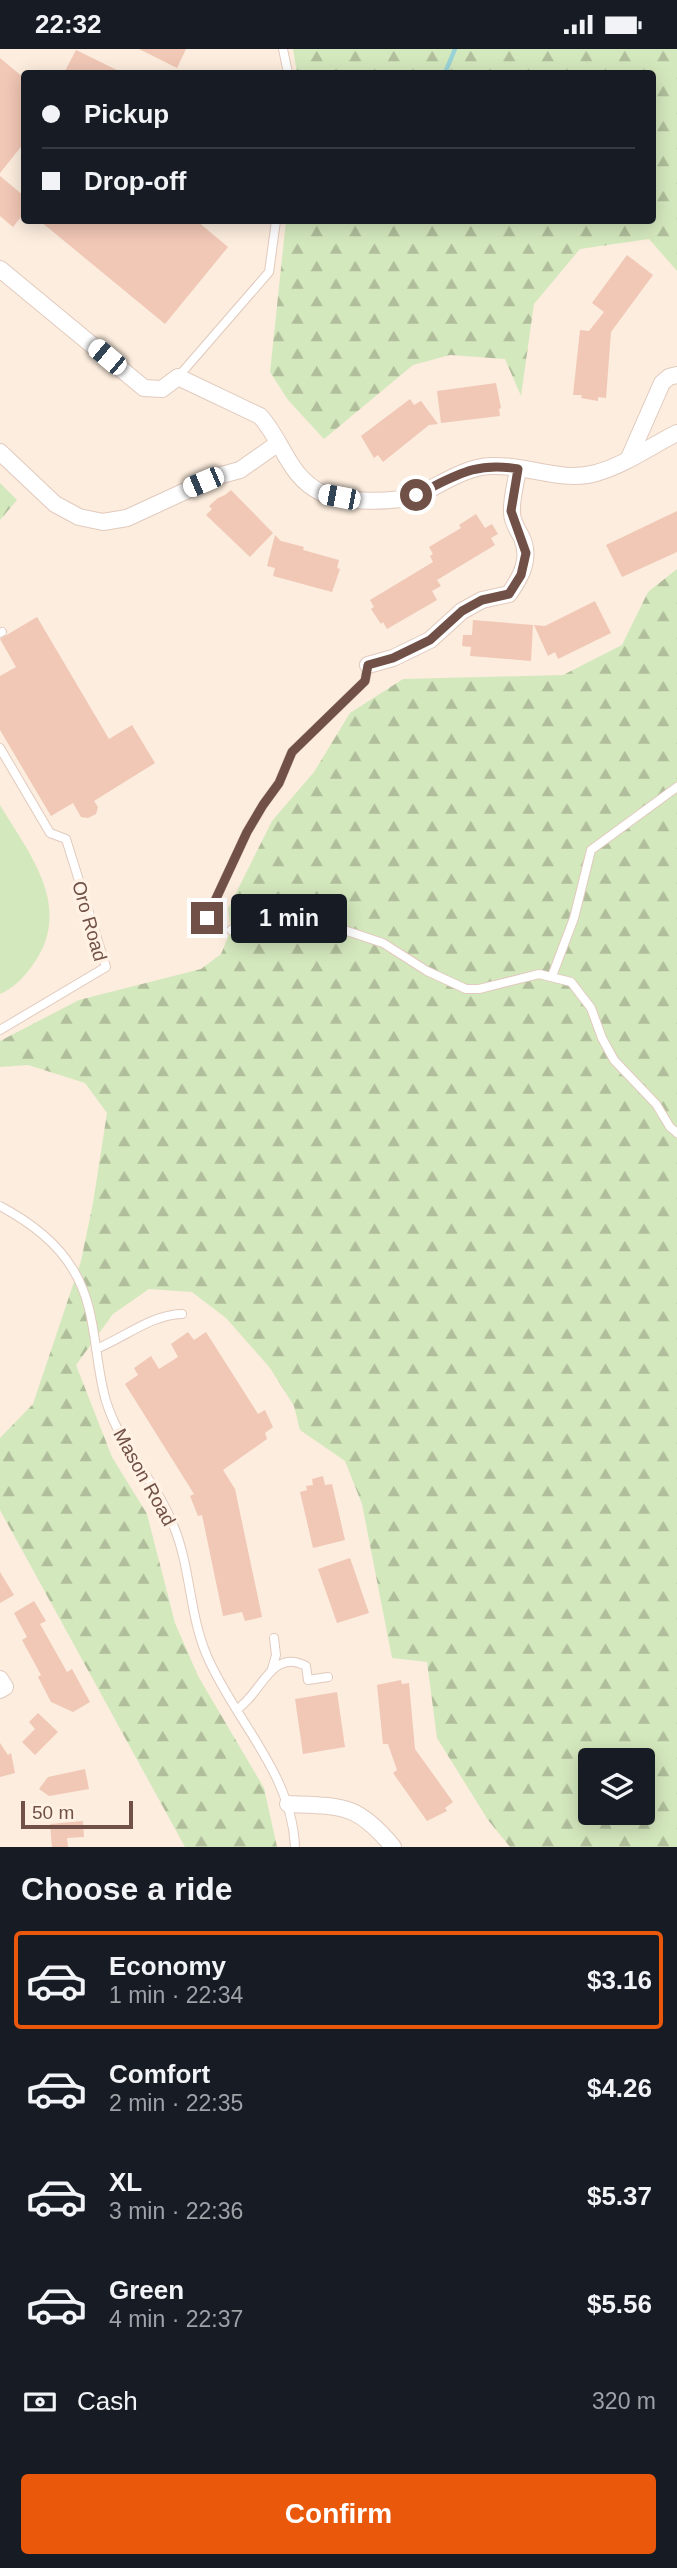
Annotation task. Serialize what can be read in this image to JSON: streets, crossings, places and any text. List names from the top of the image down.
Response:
{
  "streets": {
    "lane": ["Oro Road", "Mason Road"]
  },
  "scale_bar": "50 m",
  "page": {
    "status": "22:32",
    "banner": ["Pickup", "Drop-off"],
    "bubble": "1 min",
    "scale": "50 m",
    "heading": "Choose a ride",
    "list": [
      {
        "name": "Economy",
        "note": "1 min · 22:34",
        "value": "$3.16"
      },
      {
        "name": "Comfort",
        "note": "2 min · 22:35",
        "value": "$4.26"
      },
      {
        "name": "XL",
        "note": "3 min · 22:36",
        "value": "$5.37"
      },
      {
        "name": "Green",
        "note": "4 min · 22:37",
        "value": "$5.56"
      }
    ],
    "pay": ["Cash", "320 m"],
    "buttons": "Confirm"
  }
}
